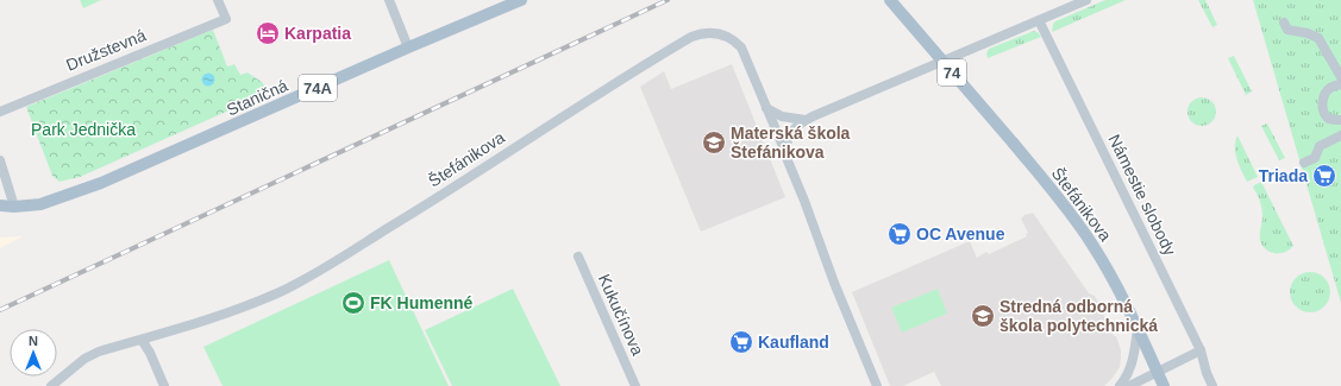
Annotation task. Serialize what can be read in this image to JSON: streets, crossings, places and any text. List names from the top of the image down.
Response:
{
  "streets": {
    "main road": [
      "74",
      "74A",
      "Staničná",
      "Štefánikova"
    ],
    "street": ["Družstevná", "Námestie slobody", "Kukučínova"]
  },
  "crossings": [
    ["74A", "Staničná"]
  ],
  "parks": ["Park Jednička"],
  "places": {
    "hotel": ["Karpatia"],
    "school or university": ["Materská škola Štefánikova", "Stredná odborná škola polytechnická"],
    "supermarket": ["Triada", "OC Avenue", "Kaufland"],
    "sports": ["FK Humenné"]
  },
  "north": "top"
}
